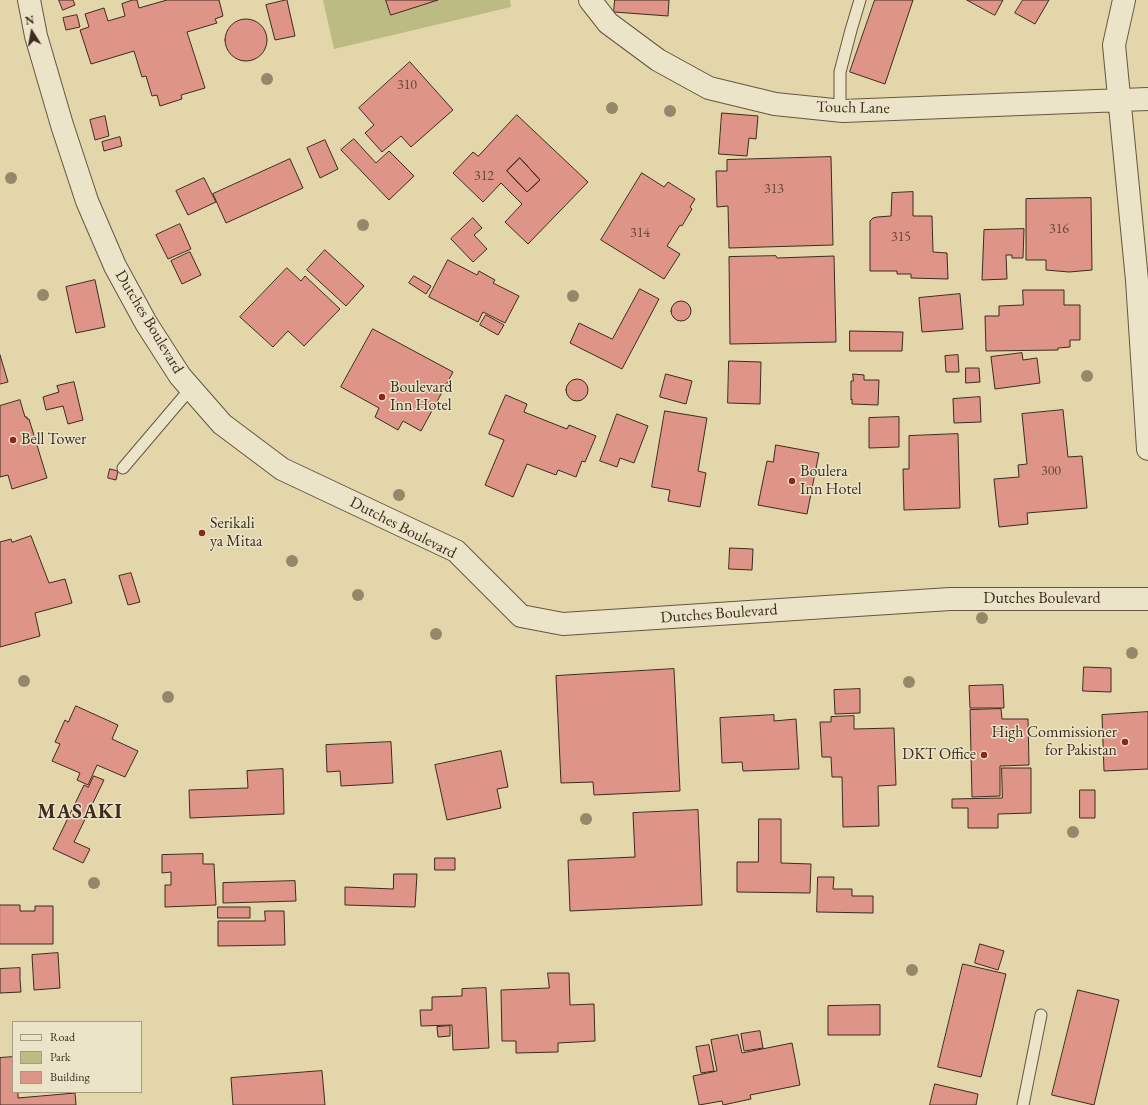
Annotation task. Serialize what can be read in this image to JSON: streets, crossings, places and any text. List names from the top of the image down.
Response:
{
  "streets": {
    "street": ["Touch Lane", "Dutches Boulevard"]
  },
  "districts": ["MASAKI"],
  "places": [
    "Boulevard Inn Hotel",
    "Bell Tower",
    "Boulera Inn Hotel",
    "Serikali ya Mitaa",
    "High Commissioner for Pakistan",
    "DKT Office"
  ],
  "house_numbers": [
    "310",
    "312",
    "313",
    "316",
    "314",
    "315",
    "300"
  ],
  "legend": ["Road", "Park", "Building"],
  "north": "top"
}
